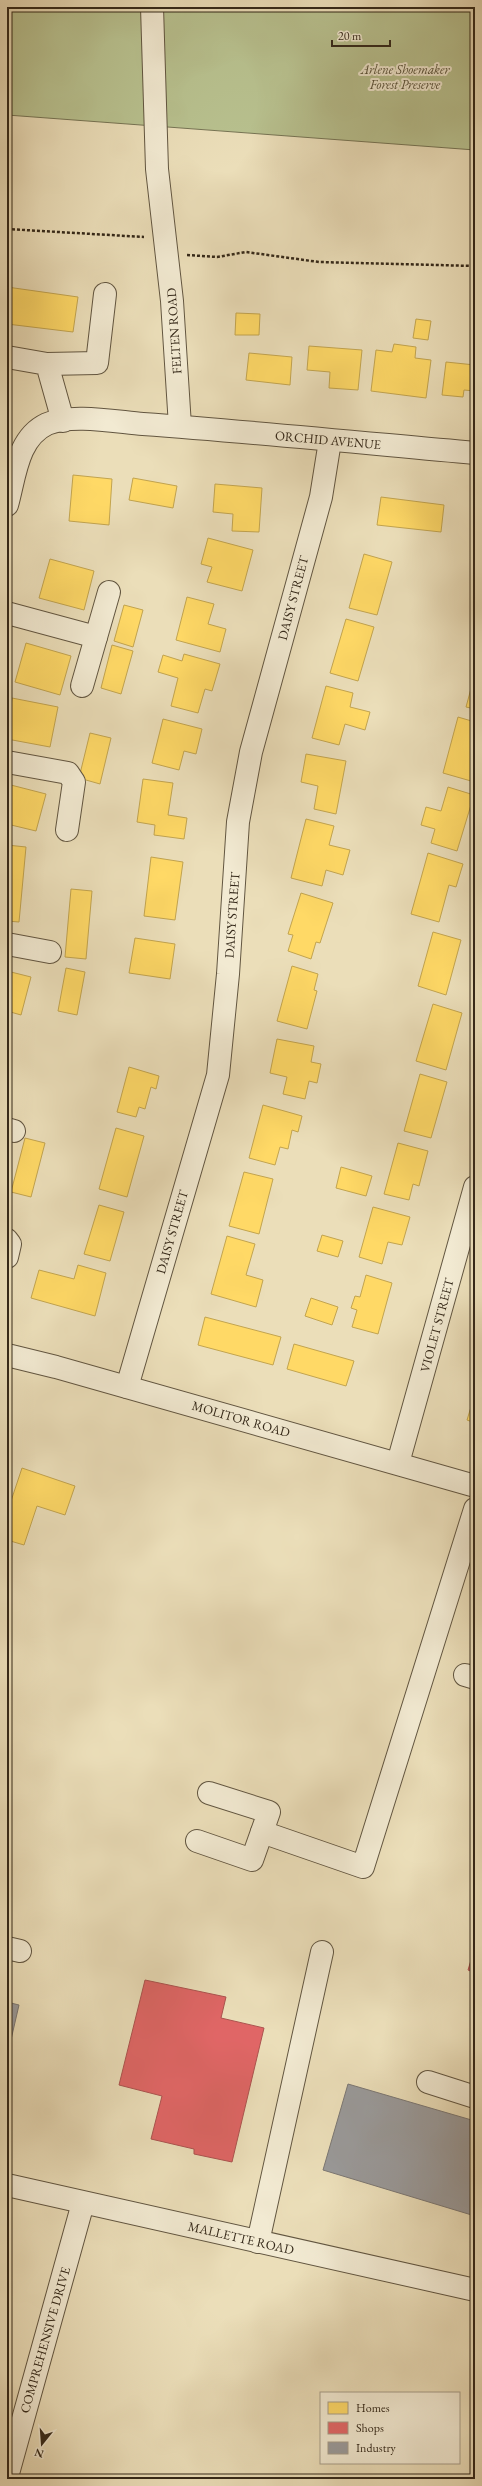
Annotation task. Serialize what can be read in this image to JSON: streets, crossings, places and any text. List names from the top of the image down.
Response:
{
  "streets": {
    "street": [
      "FELTEN ROAD",
      "ORCHID AVENUE",
      "DAISY STREET",
      "VIOLET STREET",
      "MOLITOR ROAD",
      "MALLETTE ROAD",
      "COMPREHENSIVE DRIVE"
    ]
  },
  "crossings": [
    ["FELTEN ROAD", "ORCHID AVENUE"],
    ["ORCHID AVENUE", "DAISY STREET"],
    ["DAISY STREET", "MOLITOR ROAD"],
    ["VIOLET STREET", "MOLITOR ROAD"],
    ["MALLETTE ROAD", "COMPREHENSIVE DRIVE"]
  ],
  "parks": ["Arlene Shoemaker Forest Preserve"],
  "legend": ["Homes", "Shops", "Industry"],
  "scale_bar": "20 m",
  "north": "bottom"
}
